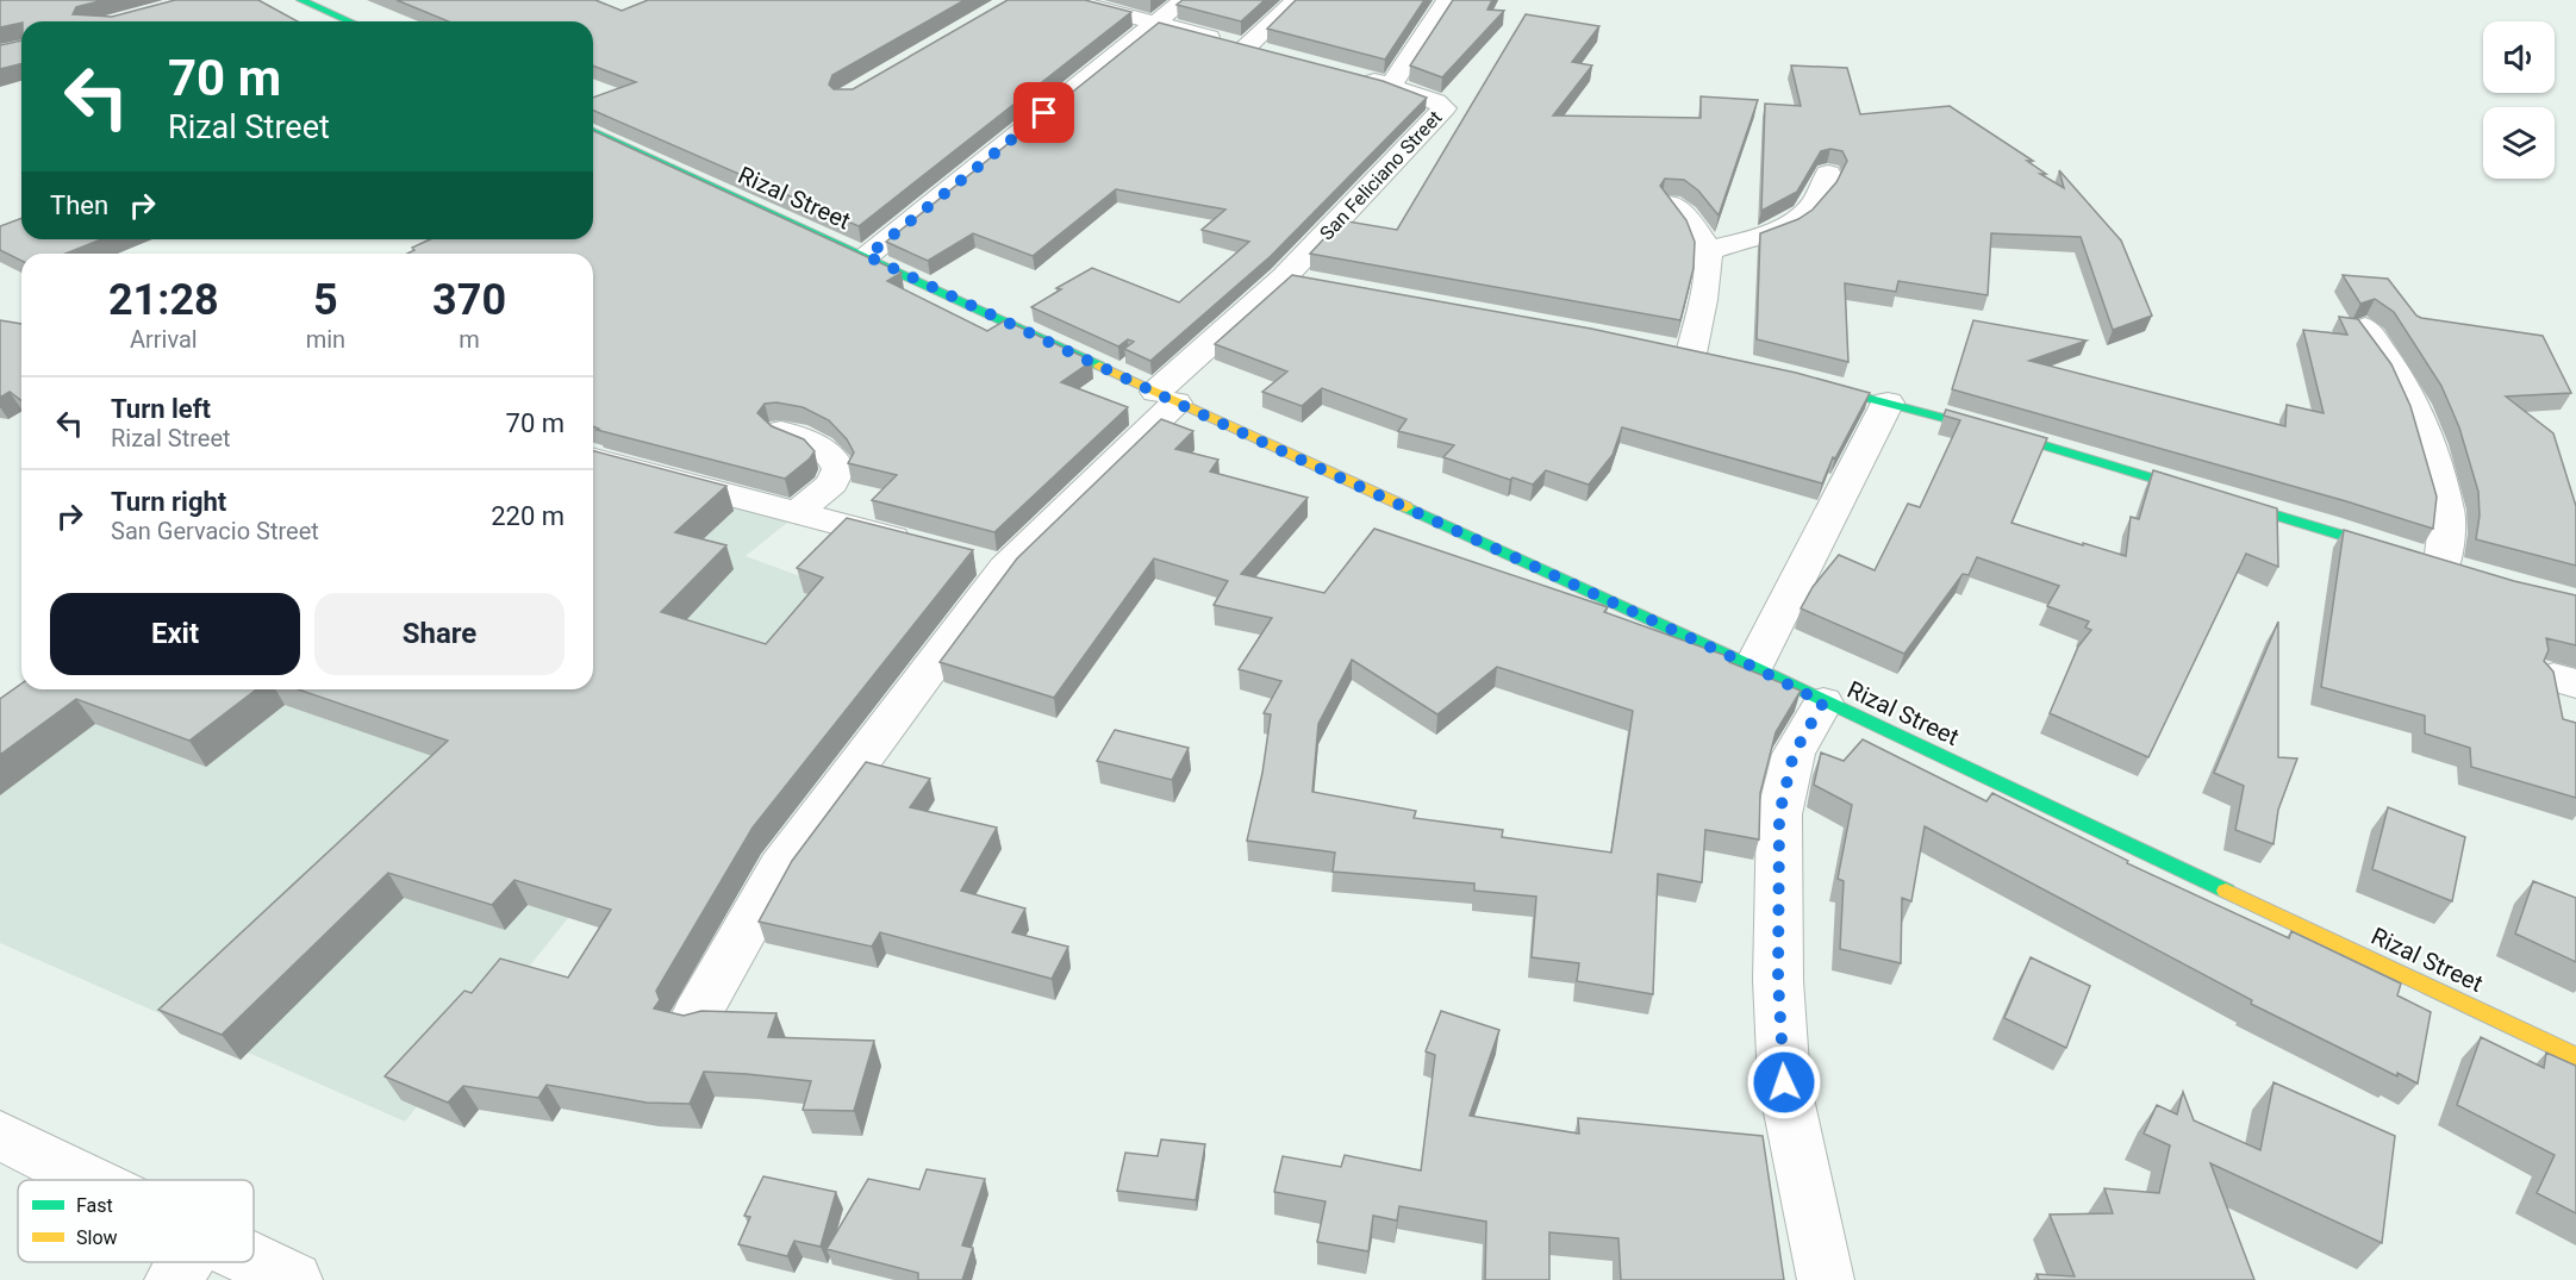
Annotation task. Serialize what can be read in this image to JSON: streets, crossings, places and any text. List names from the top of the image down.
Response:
{
  "streets": {
    "main road": ["Rizal Street"],
    "street": ["San Feliciano Street"]
  },
  "crossings": [
    ["San Feliciano Street", "Rizal Street"]
  ],
  "legend": ["Fast", "Slow"],
  "page": {
    "turn": ["70 m", "Rizal Street"],
    "then": "Then",
    "eta": [
      "21:28",
      "Arrival",
      "5",
      "min",
      "370",
      "m"
    ],
    "list": [
      {
        "name": "Turn left",
        "note": "Rizal Street",
        "value": "70 m"
      },
      {
        "name": "Turn right",
        "note": "San Gervacio Street",
        "value": "220 m"
      }
    ],
    "buttons": ["Exit", "Share"]
  }
}
